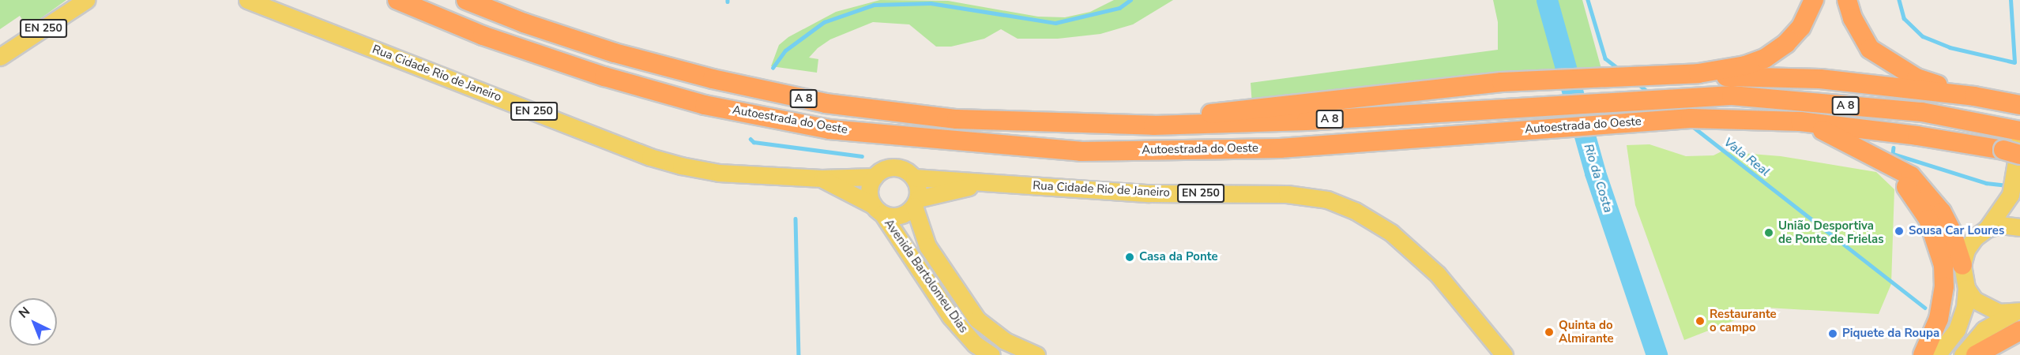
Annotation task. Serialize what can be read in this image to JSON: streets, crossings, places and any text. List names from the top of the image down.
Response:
{
  "streets": {
    "highway": ["A 8", "Autoestrada do Oeste"],
    "main road": ["EN 250", "Rua Cidade Rio de Janeiro", "Avenida Bartolomeu Dias"]
  },
  "crossings": [
    ["Rua Cidade Rio de Janeiro", "Avenida Bartolomeu Dias"]
  ],
  "water": ["Vala Real", "Rio da Costa"],
  "places": [
    "Sousa Car Loures",
    "União Desportiva de Ponte de Frielas",
    "Casa da Ponte",
    "Restaurante o campo",
    "Quinta do Almirante",
    "Piquete da Roupa"
  ],
  "north": "top left"
}
